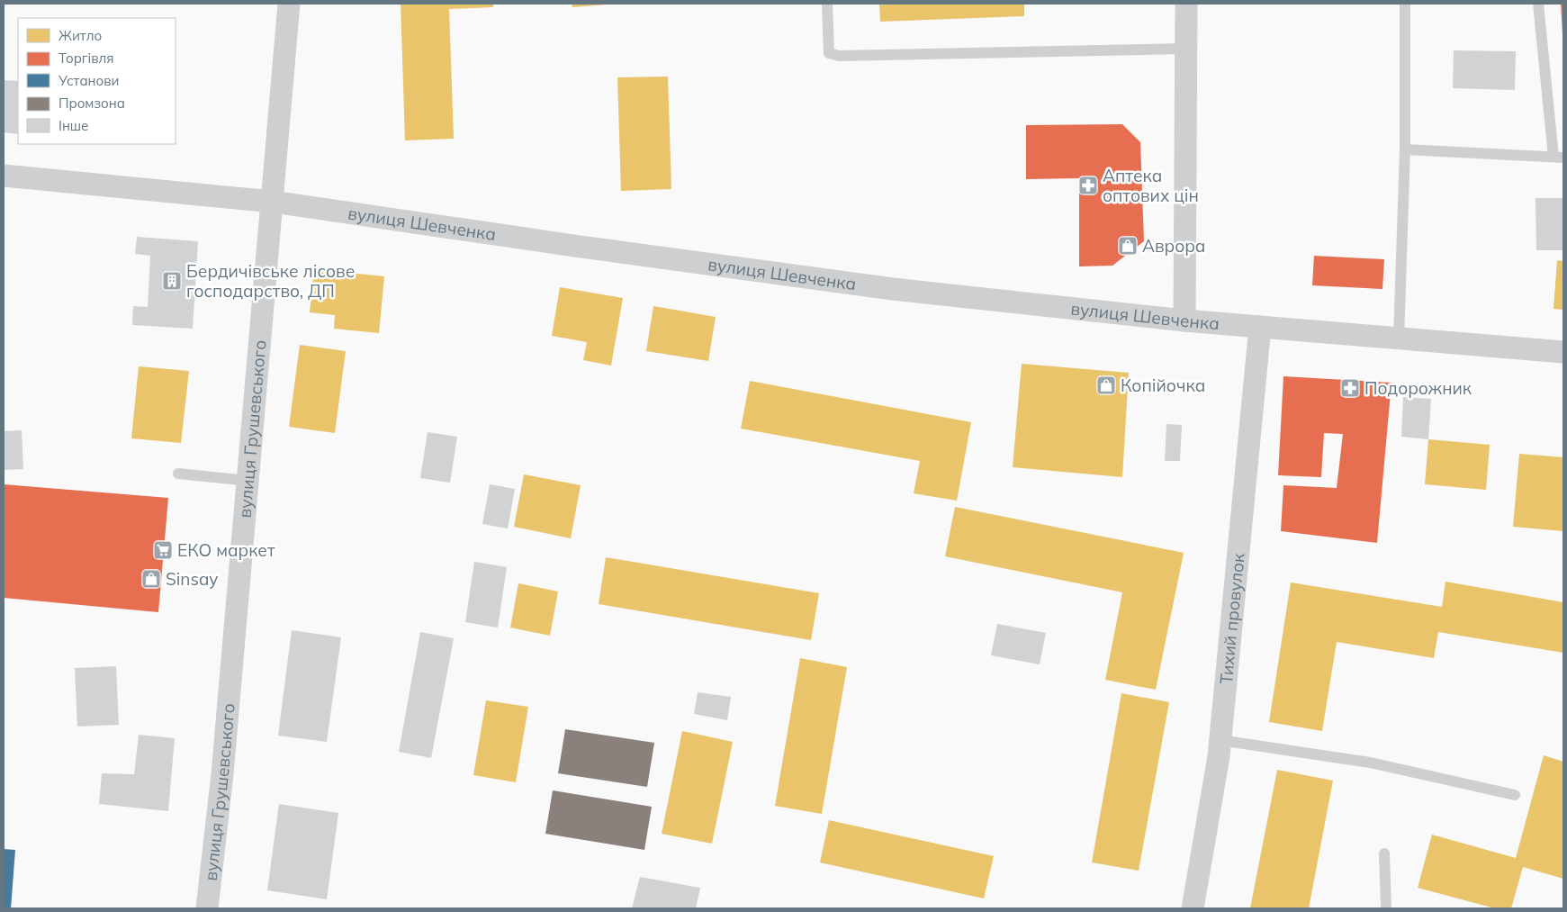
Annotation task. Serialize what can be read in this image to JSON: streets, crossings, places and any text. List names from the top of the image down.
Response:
{
  "streets": {
    "street": ["вулиця Шевченка", "вулиця Грушевського", "Тихий провулок"]
  },
  "crossings": [
    ["вулиця Шевченка", "вулиця Грушевського"],
    ["вулиця Шевченка", "Тихий провулок"]
  ],
  "places": {
    "pharmacy": ["Аптека оптових цін", "Подорожник"],
    "shop": ["Аврора", "Копійочка", "Sinsay"],
    "building": ["Бердичівське лісове господарство, ДП"],
    "supermarket": ["ЕКО маркет"]
  },
  "legend": [
    "Житло",
    "Торгівля",
    "Установи",
    "Промзона",
    "Інше"
  ]
}
